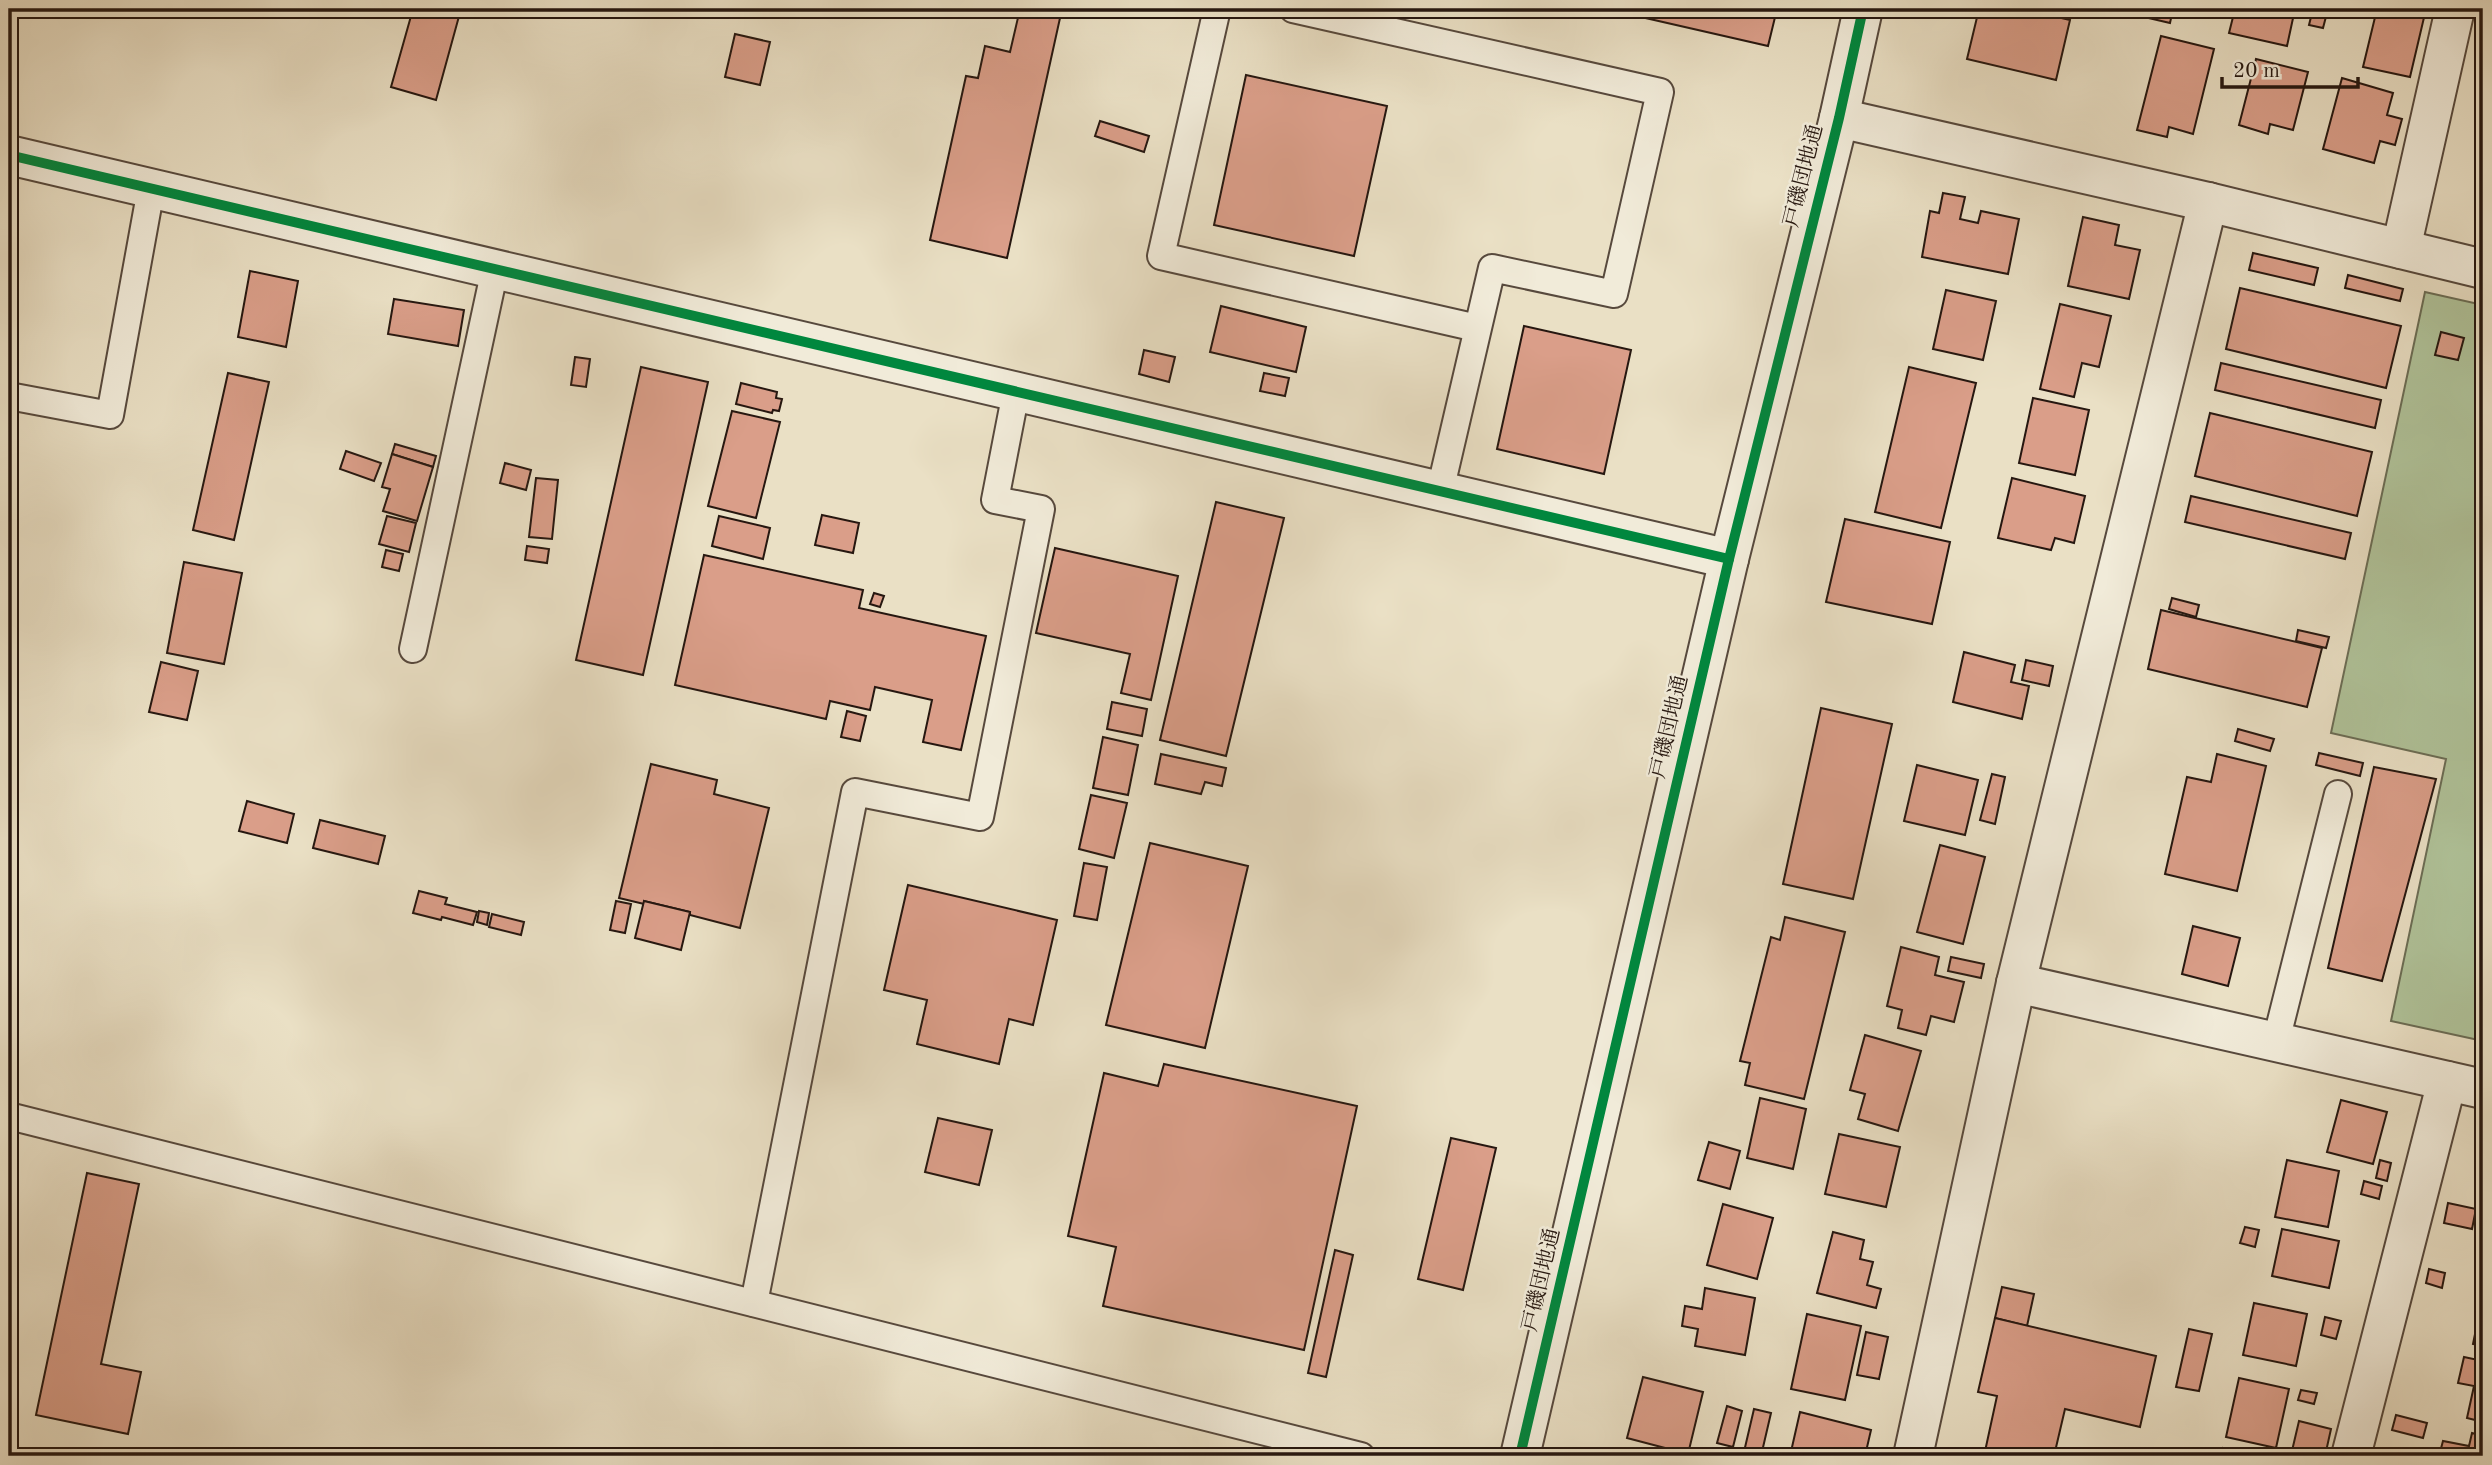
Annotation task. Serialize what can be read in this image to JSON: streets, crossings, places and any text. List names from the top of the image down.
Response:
{
  "streets": {
    "street": ["戸磯団地通"]
  },
  "scale_bar": "20 m"
}
